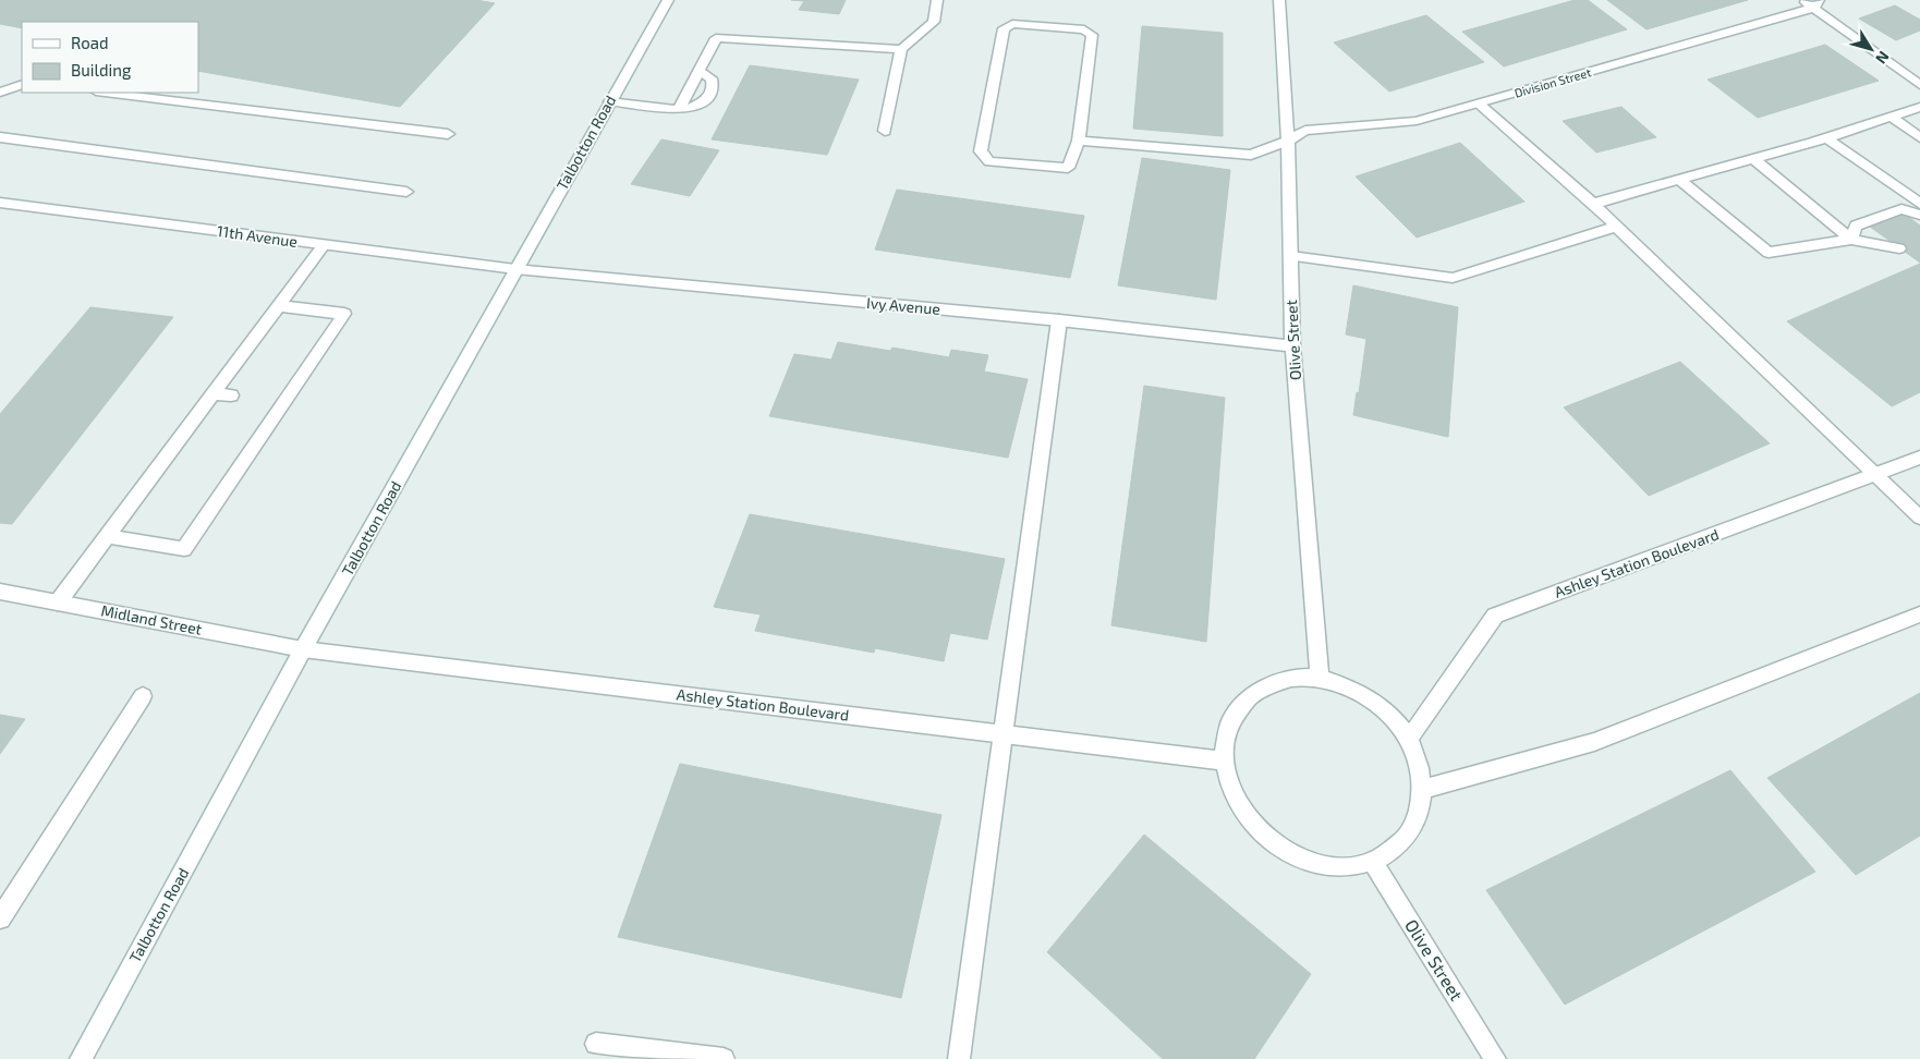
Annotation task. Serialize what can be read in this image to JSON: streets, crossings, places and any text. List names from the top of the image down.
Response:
{
  "streets": {
    "street": [
      "Division Street",
      "Talbotton Road",
      "11th Avenue",
      "Ivy Avenue",
      "Olive Street",
      "Ashley Station Boulevard",
      "Midland Street"
    ]
  },
  "crossings": [
    ["Division Street", "Olive Street"],
    ["Talbotton Road", "11th Avenue"],
    ["Talbotton Road", "Ivy Avenue"],
    ["Talbotton Road", "Ashley Station Boulevard"],
    ["Talbotton Road", "Midland Street"],
    ["11th Avenue", "Ivy Avenue"],
    ["Ivy Avenue", "Olive Street"],
    ["Olive Street", "Ashley Station Boulevard"],
    ["Ashley Station Boulevard", "Midland Street"]
  ],
  "legend": ["Road", "Building"],
  "north": "bottom right"
}
